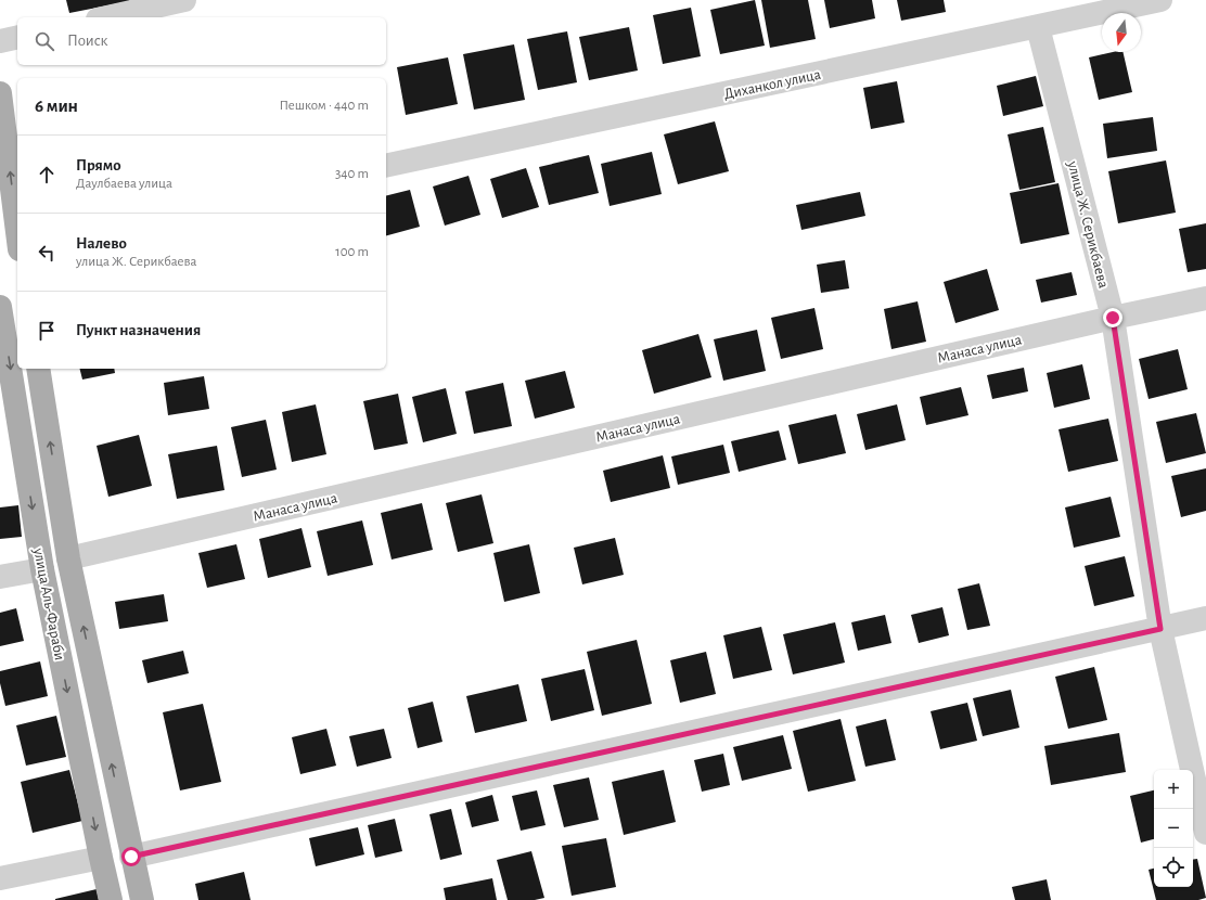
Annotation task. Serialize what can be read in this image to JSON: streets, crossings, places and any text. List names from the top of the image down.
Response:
{
  "streets": {
    "main road": ["улица Аль-Фараби"],
    "street": ["Диханкол улица", "улица Ж. Серикбаева", "Манаса улица"]
  },
  "crossings": [
    ["Диханкол улица", "улица Ж. Серикбаева"],
    ["улица Ж. Серикбаева", "Манаса улица"],
    ["Манаса улица", "улица Аль-Фараби"]
  ],
  "north": "bottom",
  "page": {
    "search": "Поиск",
    "heading": ["6 мин", "Пешком · 440 m"],
    "list": [
      ["Прямо", "Даулбаева улица", "340 m"],
      ["Налево", "улица Ж. Серикбаева", "100 m"],
      "Пункт назначения"
    ],
    "map_buttons": ["+", "−"]
  }
}
